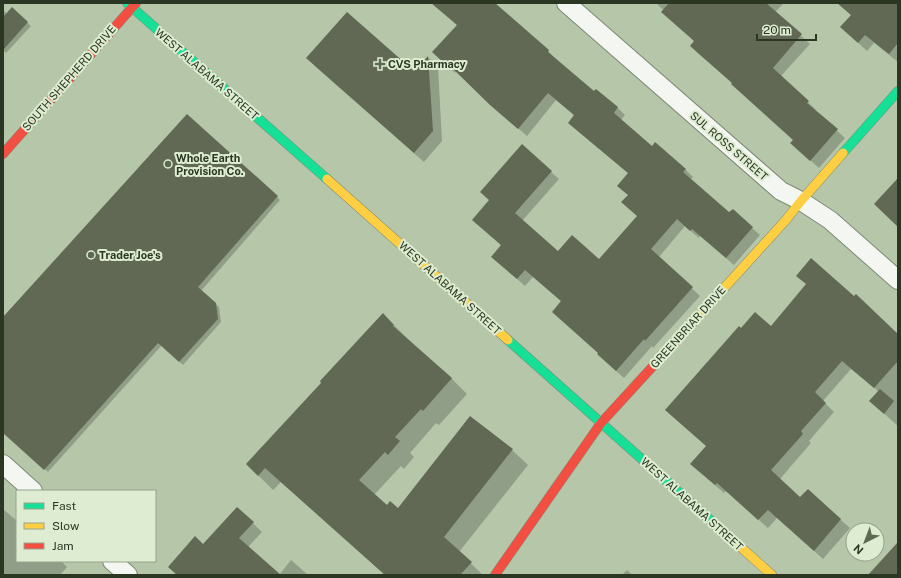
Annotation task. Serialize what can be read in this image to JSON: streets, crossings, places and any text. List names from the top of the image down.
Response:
{
  "streets": {
    "street": [
      "WEST ALABAMA STREET",
      "SOUTH SHEPHERD DRIVE",
      "SUL ROSS STREET",
      "GREENBRIAR DRIVE"
    ]
  },
  "crossings": [
    ["WEST ALABAMA STREET", "SOUTH SHEPHERD DRIVE"],
    ["WEST ALABAMA STREET", "GREENBRIAR DRIVE"],
    ["SUL ROSS STREET", "GREENBRIAR DRIVE"]
  ],
  "places": {
    "health": ["CVS Pharmacy"],
    "other": ["Whole Earth Provision Co.", "Trader Joe's"]
  },
  "legend": ["Fast", "Slow", "Jam"],
  "scale_bar": "20 m",
  "north": "bottom left"
}
